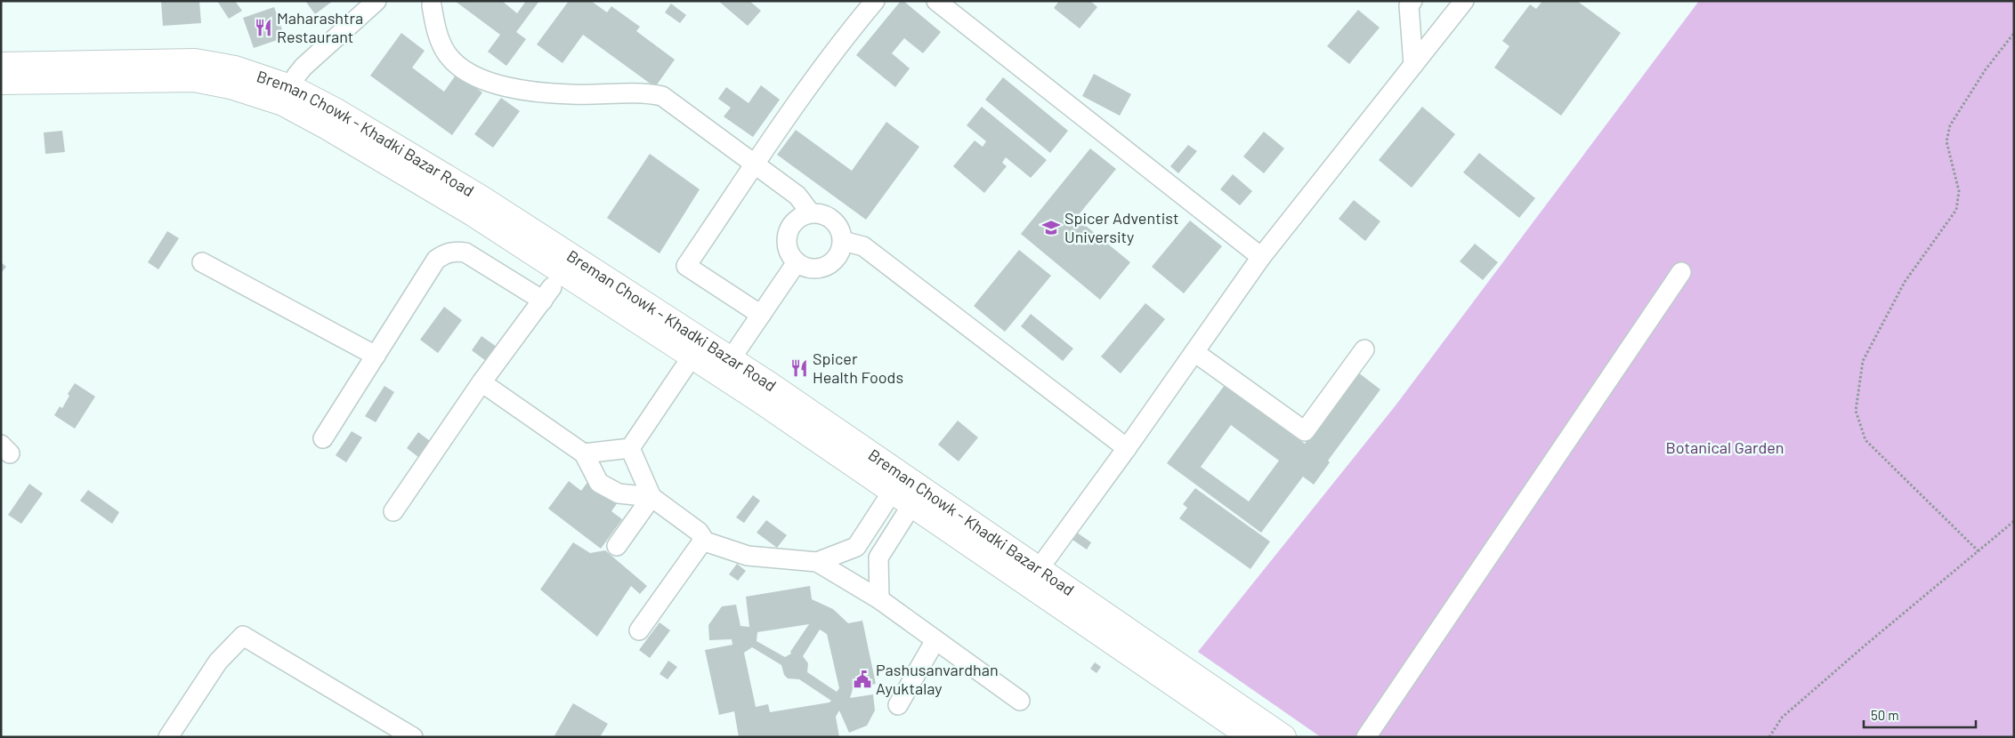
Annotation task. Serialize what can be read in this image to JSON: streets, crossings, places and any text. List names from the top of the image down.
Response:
{
  "streets": {
    "main road": ["Breman Chowk - Khadki Bazar Road"]
  },
  "parks": ["Botanical Garden"],
  "places": {
    "restaurant": ["Maharashtra Restaurant", "Spicer Health Foods"],
    "school or university": ["Spicer Adventist University"],
    "public building": ["Pashusanvardhan Ayuktalay"]
  },
  "scale_bar": "50 m"
}
